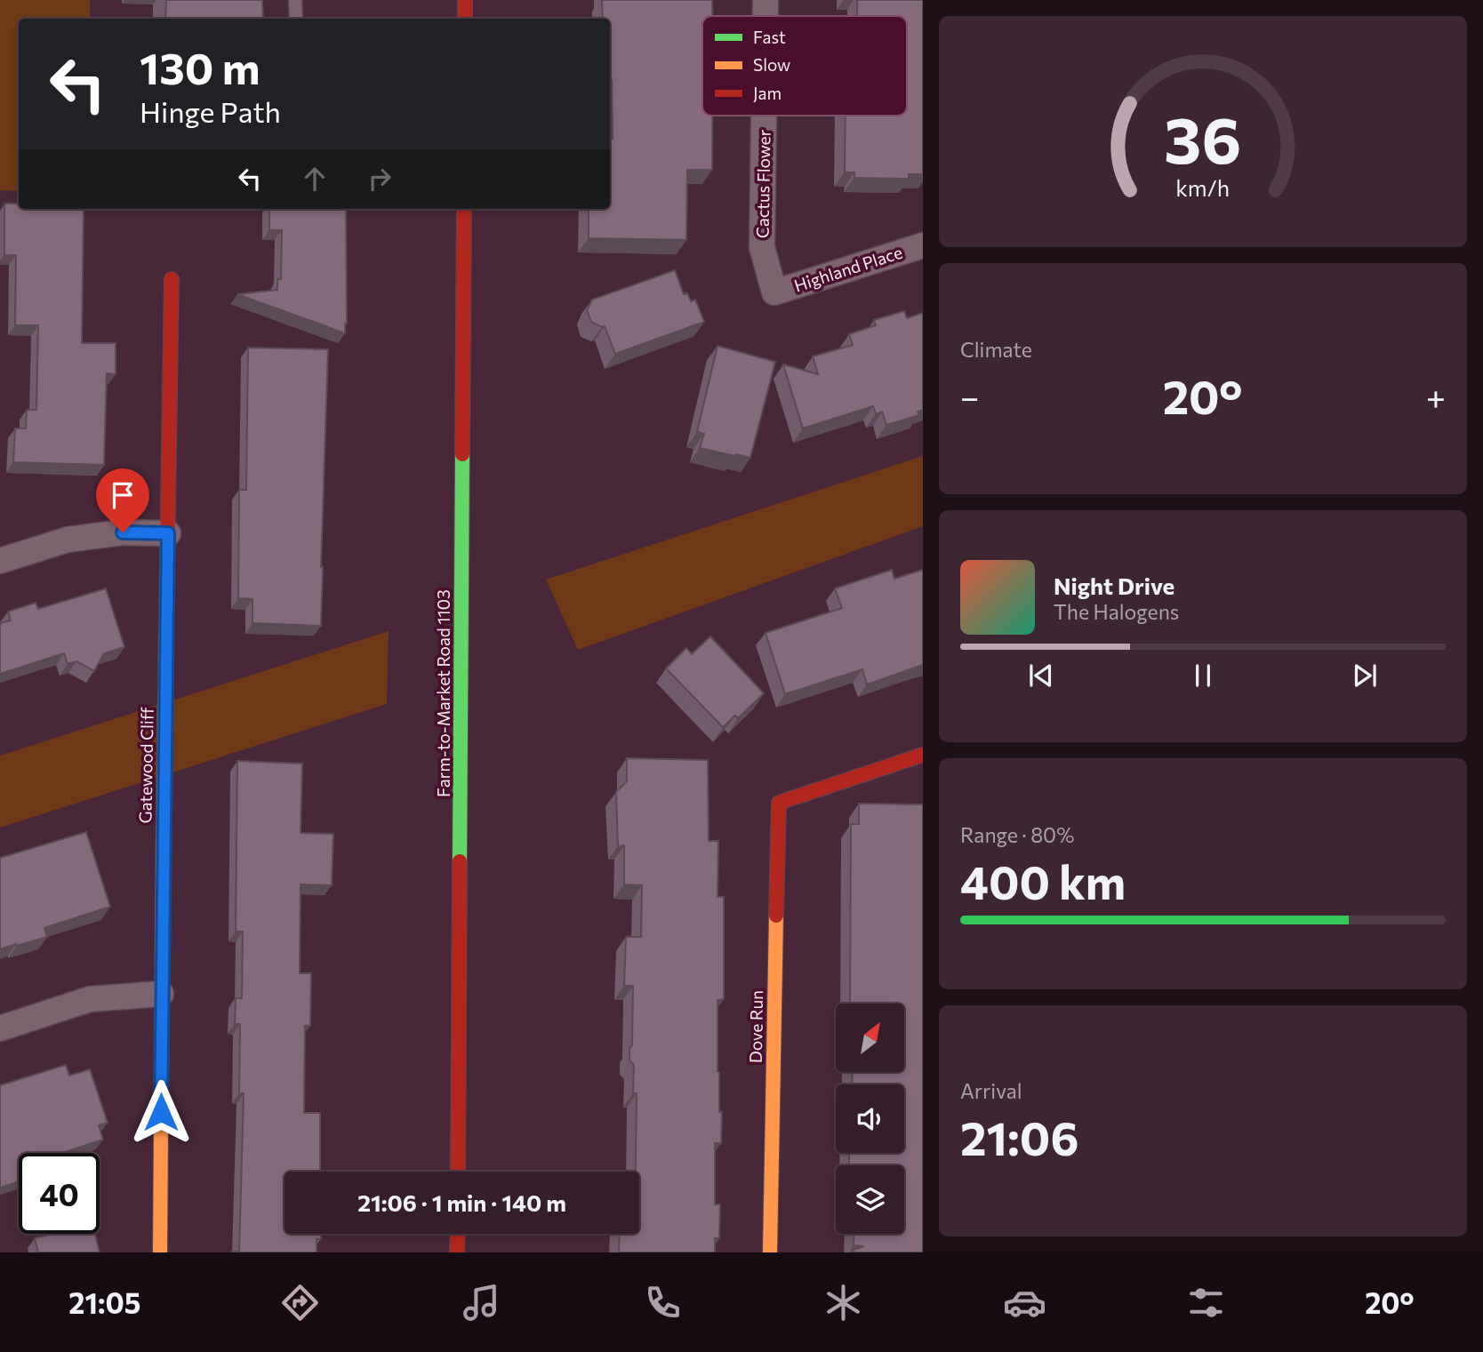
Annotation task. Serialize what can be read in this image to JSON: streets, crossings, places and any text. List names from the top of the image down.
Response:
{
  "streets": {
    "street": [
      "Cactus Flower",
      "Highland Place",
      "Farm-to-Market Road 1103",
      "Gatewood Cliff",
      "Dove Run"
    ]
  },
  "crossings": [
    ["Cactus Flower", "Highland Place"]
  ],
  "legend": ["Fast", "Slow", "Jam"],
  "north": "top right",
  "page": {
    "turn": ["130 m", "Hinge Path"],
    "tile": [
      "Climate",
      ["Range · 80%", "400 km"],
      ["Arrival", "21:06"]
    ],
    "heat": ["−", "20°", "+"],
    "song": ["Night Drive", "The Halogens"],
    "limit": "40",
    "trip": "21:06 · 1 min · 140 m",
    "tabs": ["21:05", "20°"],
    "gauge": ["36", "km/h"]
  }
}
